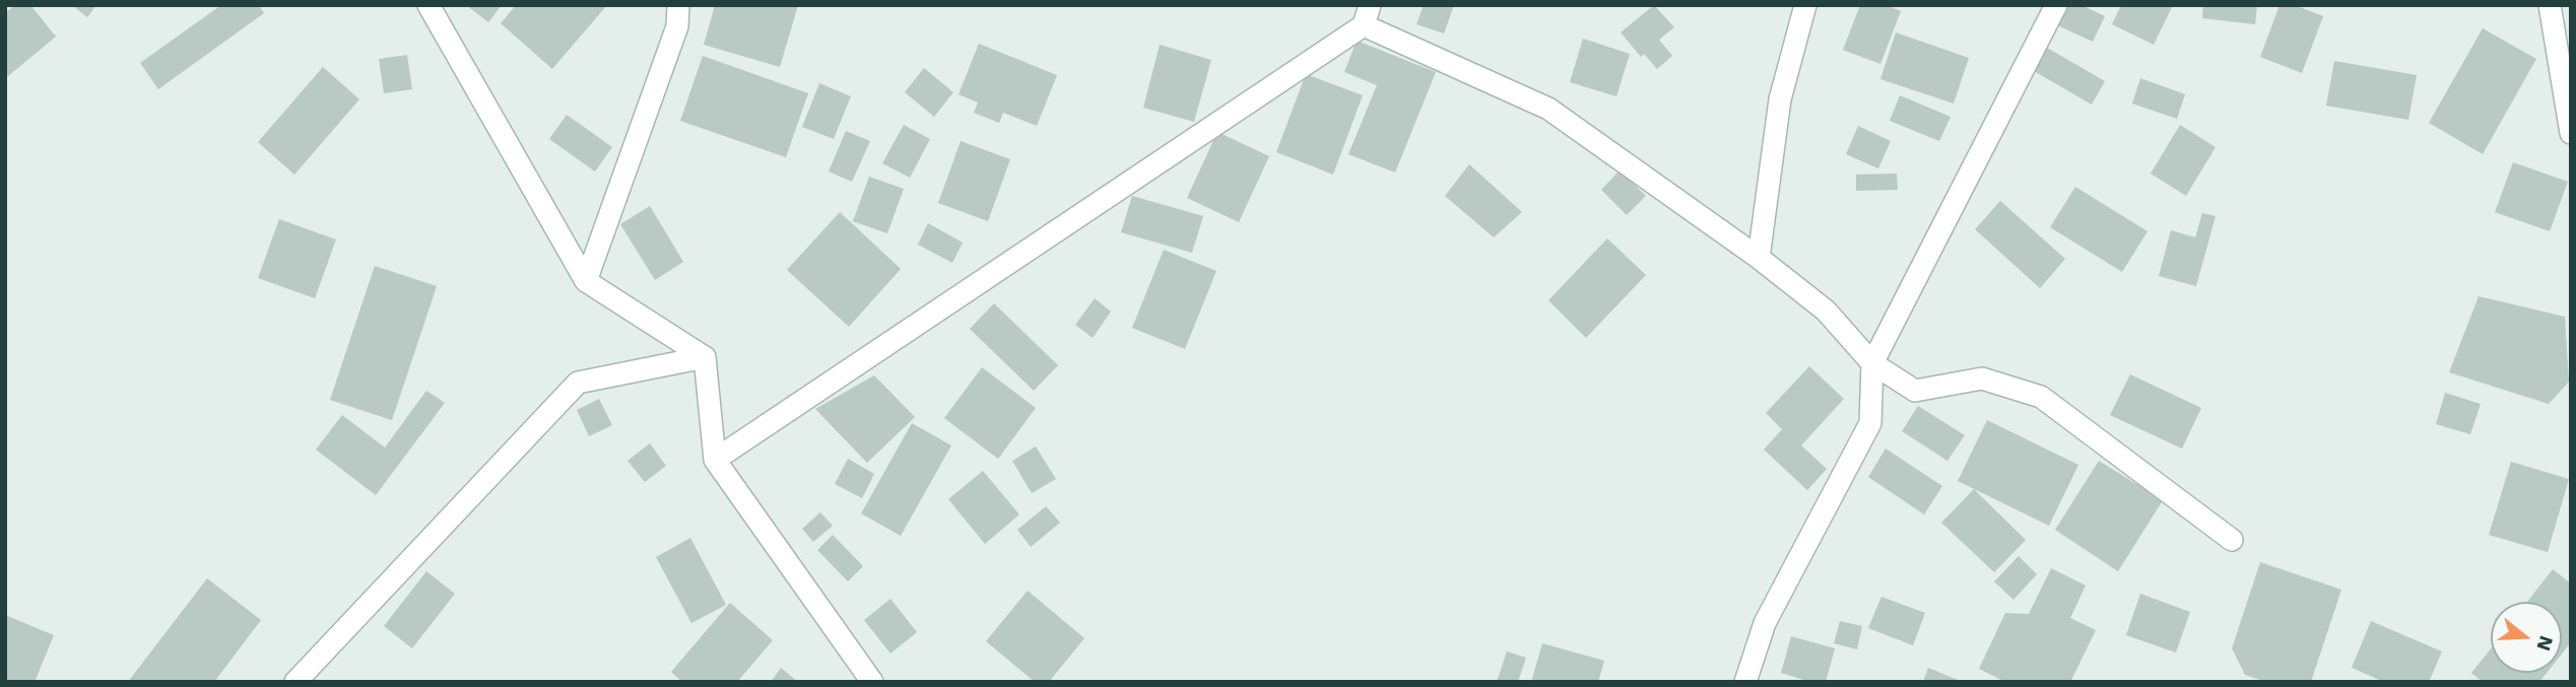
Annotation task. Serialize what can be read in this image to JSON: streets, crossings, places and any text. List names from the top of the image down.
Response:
{
  "north": "right"
}
